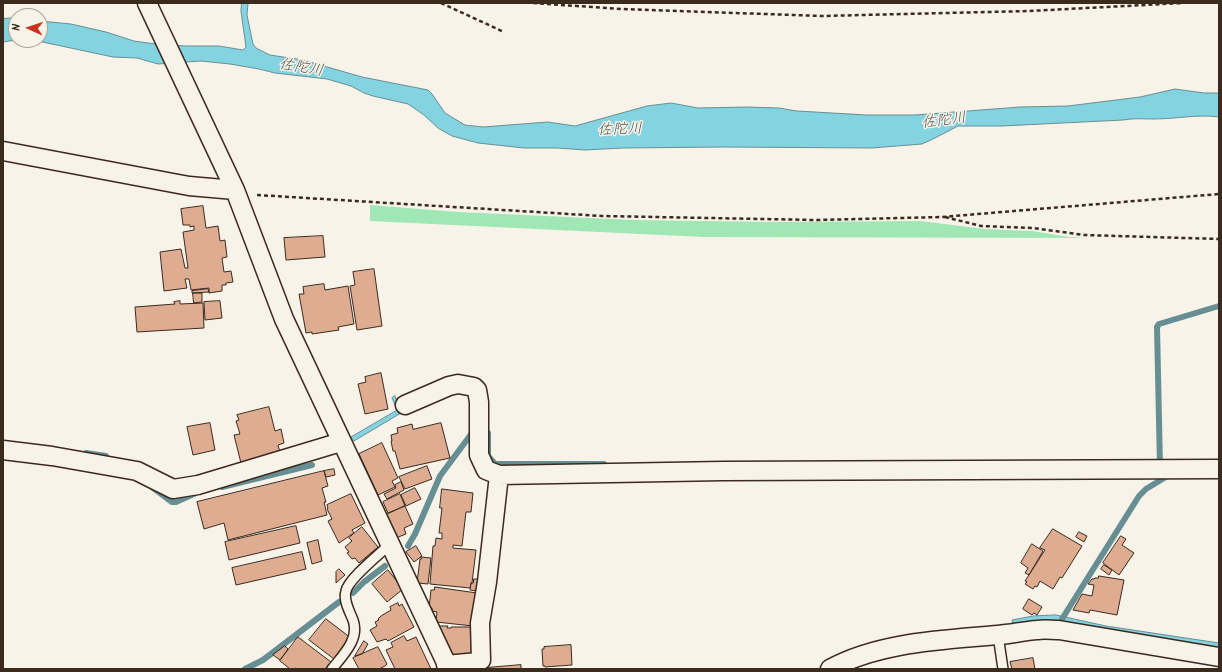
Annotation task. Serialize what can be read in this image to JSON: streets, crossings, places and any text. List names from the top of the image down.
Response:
{
  "water": ["佐陀川"],
  "north": "left"
}
